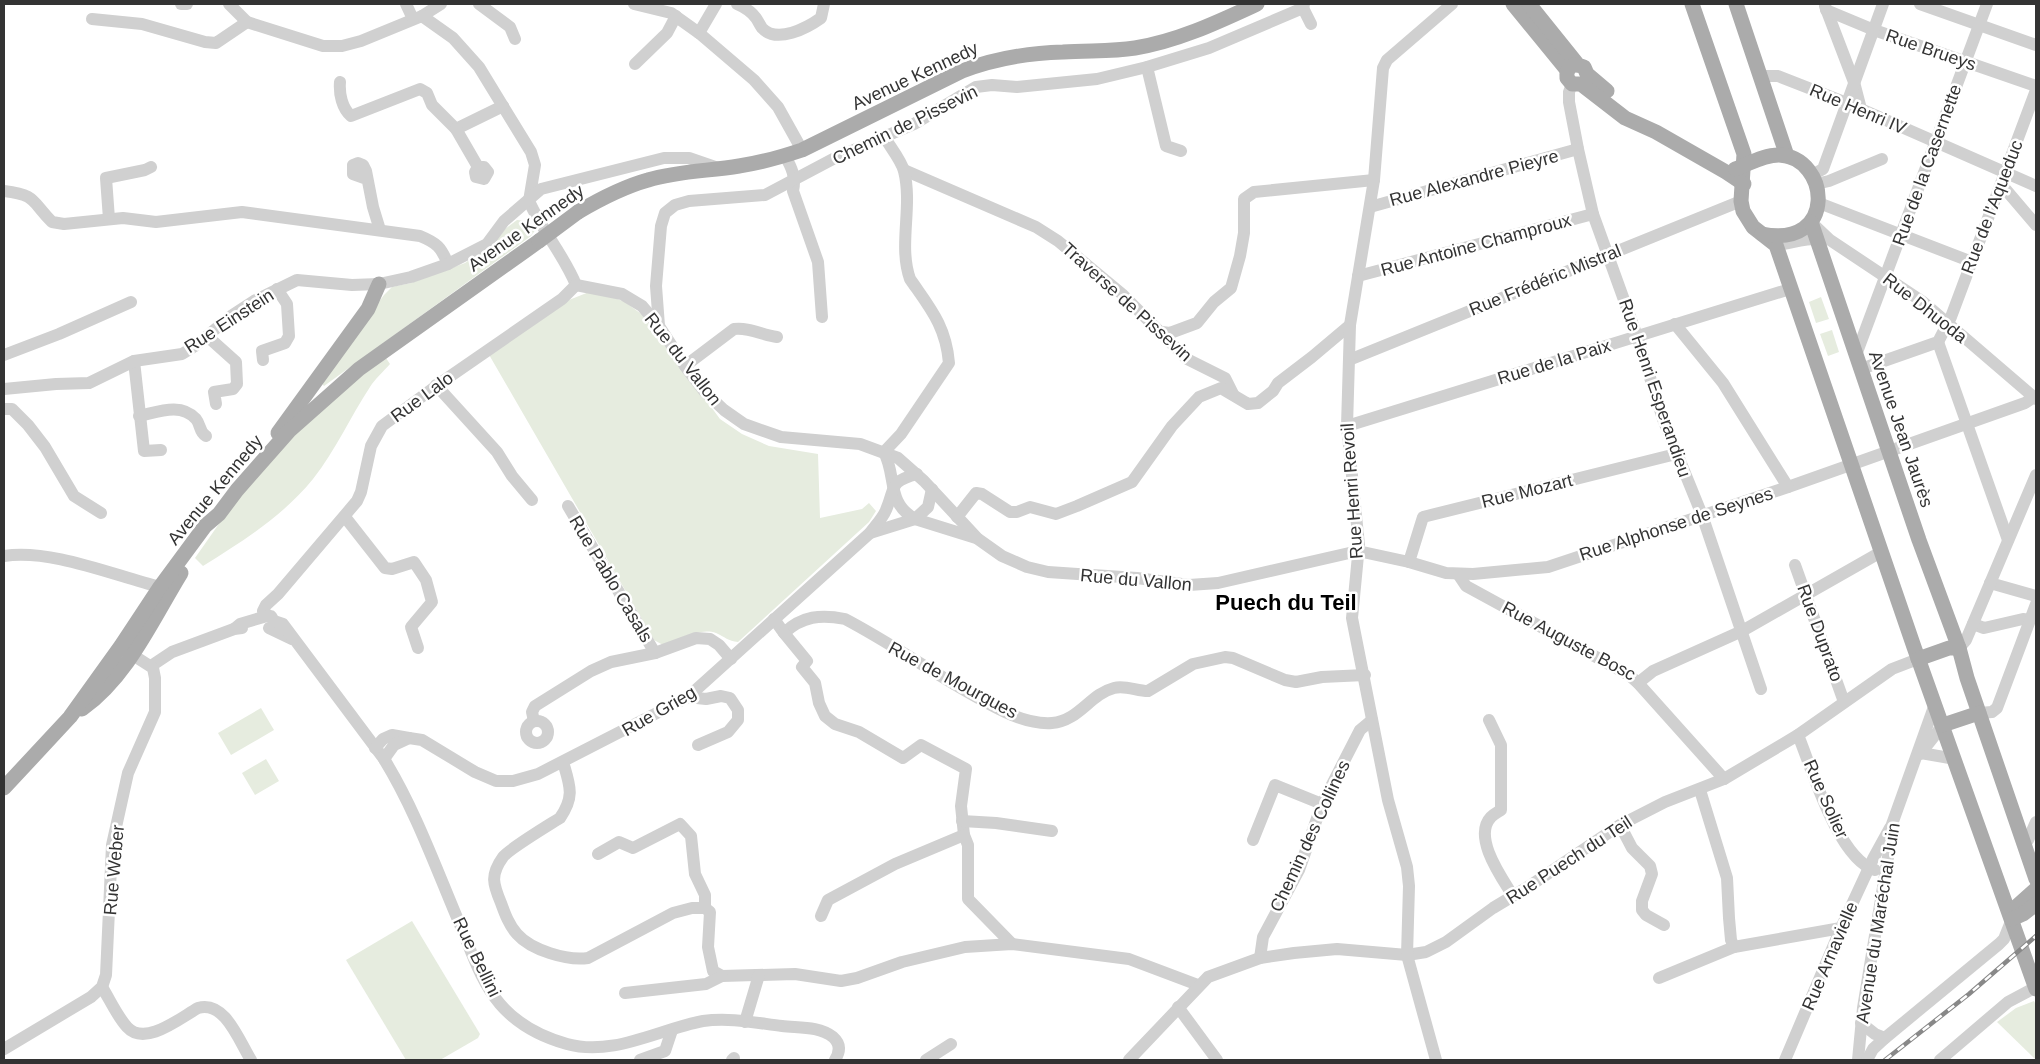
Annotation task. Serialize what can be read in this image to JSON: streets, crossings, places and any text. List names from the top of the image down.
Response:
{
  "streets": {
    "main road": ["Avenue Kennedy", "Avenue Jean Jaurès"],
    "street": [
      "Rue Brueys",
      "Rue Henri IV",
      "Chemin de Pissevin",
      "Rue de la Casernette",
      "Rue Alexandre Pieyre",
      "Rue de l'Aqueduc",
      "Rue Antoine Champroux",
      "Rue Frédéric Mistral",
      "Traverse de Pissevin",
      "Rue Dhuoda",
      "Rue Einstein",
      "Rue du Vallon",
      "Rue de la Paix",
      "Rue Henri Esperandieu",
      "Rue Lalo",
      "Rue Henri Revoil",
      "Rue Mozart",
      "Rue Alphonse de Seynes",
      "Rue Pablo Casals",
      "Rue Duprato",
      "Rue Auguste Bosc",
      "Rue de Mourgues",
      "Rue Grieg",
      "Rue Solier",
      "Chemin des Collines",
      "Rue Puech du Teil",
      "Rue Weber",
      "Avenue du Maréchal Juin",
      "Rue Arnavielle",
      "Rue Bellini"
    ]
  },
  "crossings": [
    ["Rue Brueys", "Rue de la Casernette"],
    ["Avenue Kennedy", "Rue Einstein"],
    ["Rue Henri IV", "Rue de la Casernette"],
    ["Rue Henri IV", "Rue de l'Aqueduc"],
    ["Chemin de Pissevin", "Rue du Vallon"],
    ["Rue de la Casernette", "Rue Dhuoda"],
    ["Rue de la Casernette", "Avenue Jean Jaurès"],
    ["Rue Alexandre Pieyre", "Rue Henri Esperandieu"],
    ["Rue Alexandre Pieyre", "Rue Henri Revoil"],
    ["Rue de l'Aqueduc", "Rue Dhuoda"],
    ["Rue Antoine Champroux", "Rue Henri Esperandieu"],
    ["Rue Antoine Champroux", "Rue Henri Revoil"],
    ["Rue Frédéric Mistral", "Rue Henri Esperandieu"],
    ["Rue Frédéric Mistral", "Avenue Jean Jaurès"],
    ["Rue Frédéric Mistral", "Rue Henri Revoil"],
    ["Rue Dhuoda", "Avenue Jean Jaurès"],
    ["Rue Dhuoda", "Rue Alphonse de Seynes"],
    ["Rue du Vallon", "Rue Lalo"],
    ["Rue du Vallon", "Rue Henri Revoil"],
    ["Rue du Vallon", "Rue Grieg"],
    ["Rue de la Paix", "Rue Henri Esperandieu"],
    ["Rue de la Paix", "Rue Henri Revoil"],
    ["Rue Henri Esperandieu", "Rue Mozart"],
    ["Rue Henri Esperandieu", "Rue Alphonse de Seynes"],
    ["Rue Henri Esperandieu", "Rue Auguste Bosc"],
    ["Rue Lalo", "Rue Bellini"],
    ["Avenue Jean Jaurès", "Rue Alphonse de Seynes"],
    ["Rue Henri Revoil", "Rue de Mourgues"],
    ["Rue Henri Revoil", "Chemin des Collines"],
    ["Rue Henri Revoil", "Rue Puech du Teil"],
    ["Rue Alphonse de Seynes", "Rue Auguste Bosc"],
    ["Rue Duprato", "Rue Auguste Bosc"],
    ["Rue Duprato", "Rue Puech du Teil"],
    ["Rue Grieg", "Rue Bellini"],
    ["Rue Solier", "Rue Puech du Teil"],
    ["Rue Solier", "Avenue du Maréchal Juin"],
    ["Rue Solier", "Rue Arnavielle"],
    ["Chemin des Collines", "Rue Puech du Teil"],
    ["Avenue du Maréchal Juin", "Rue Arnavielle"]
  ],
  "districts": ["Puech du Teil"]
}
